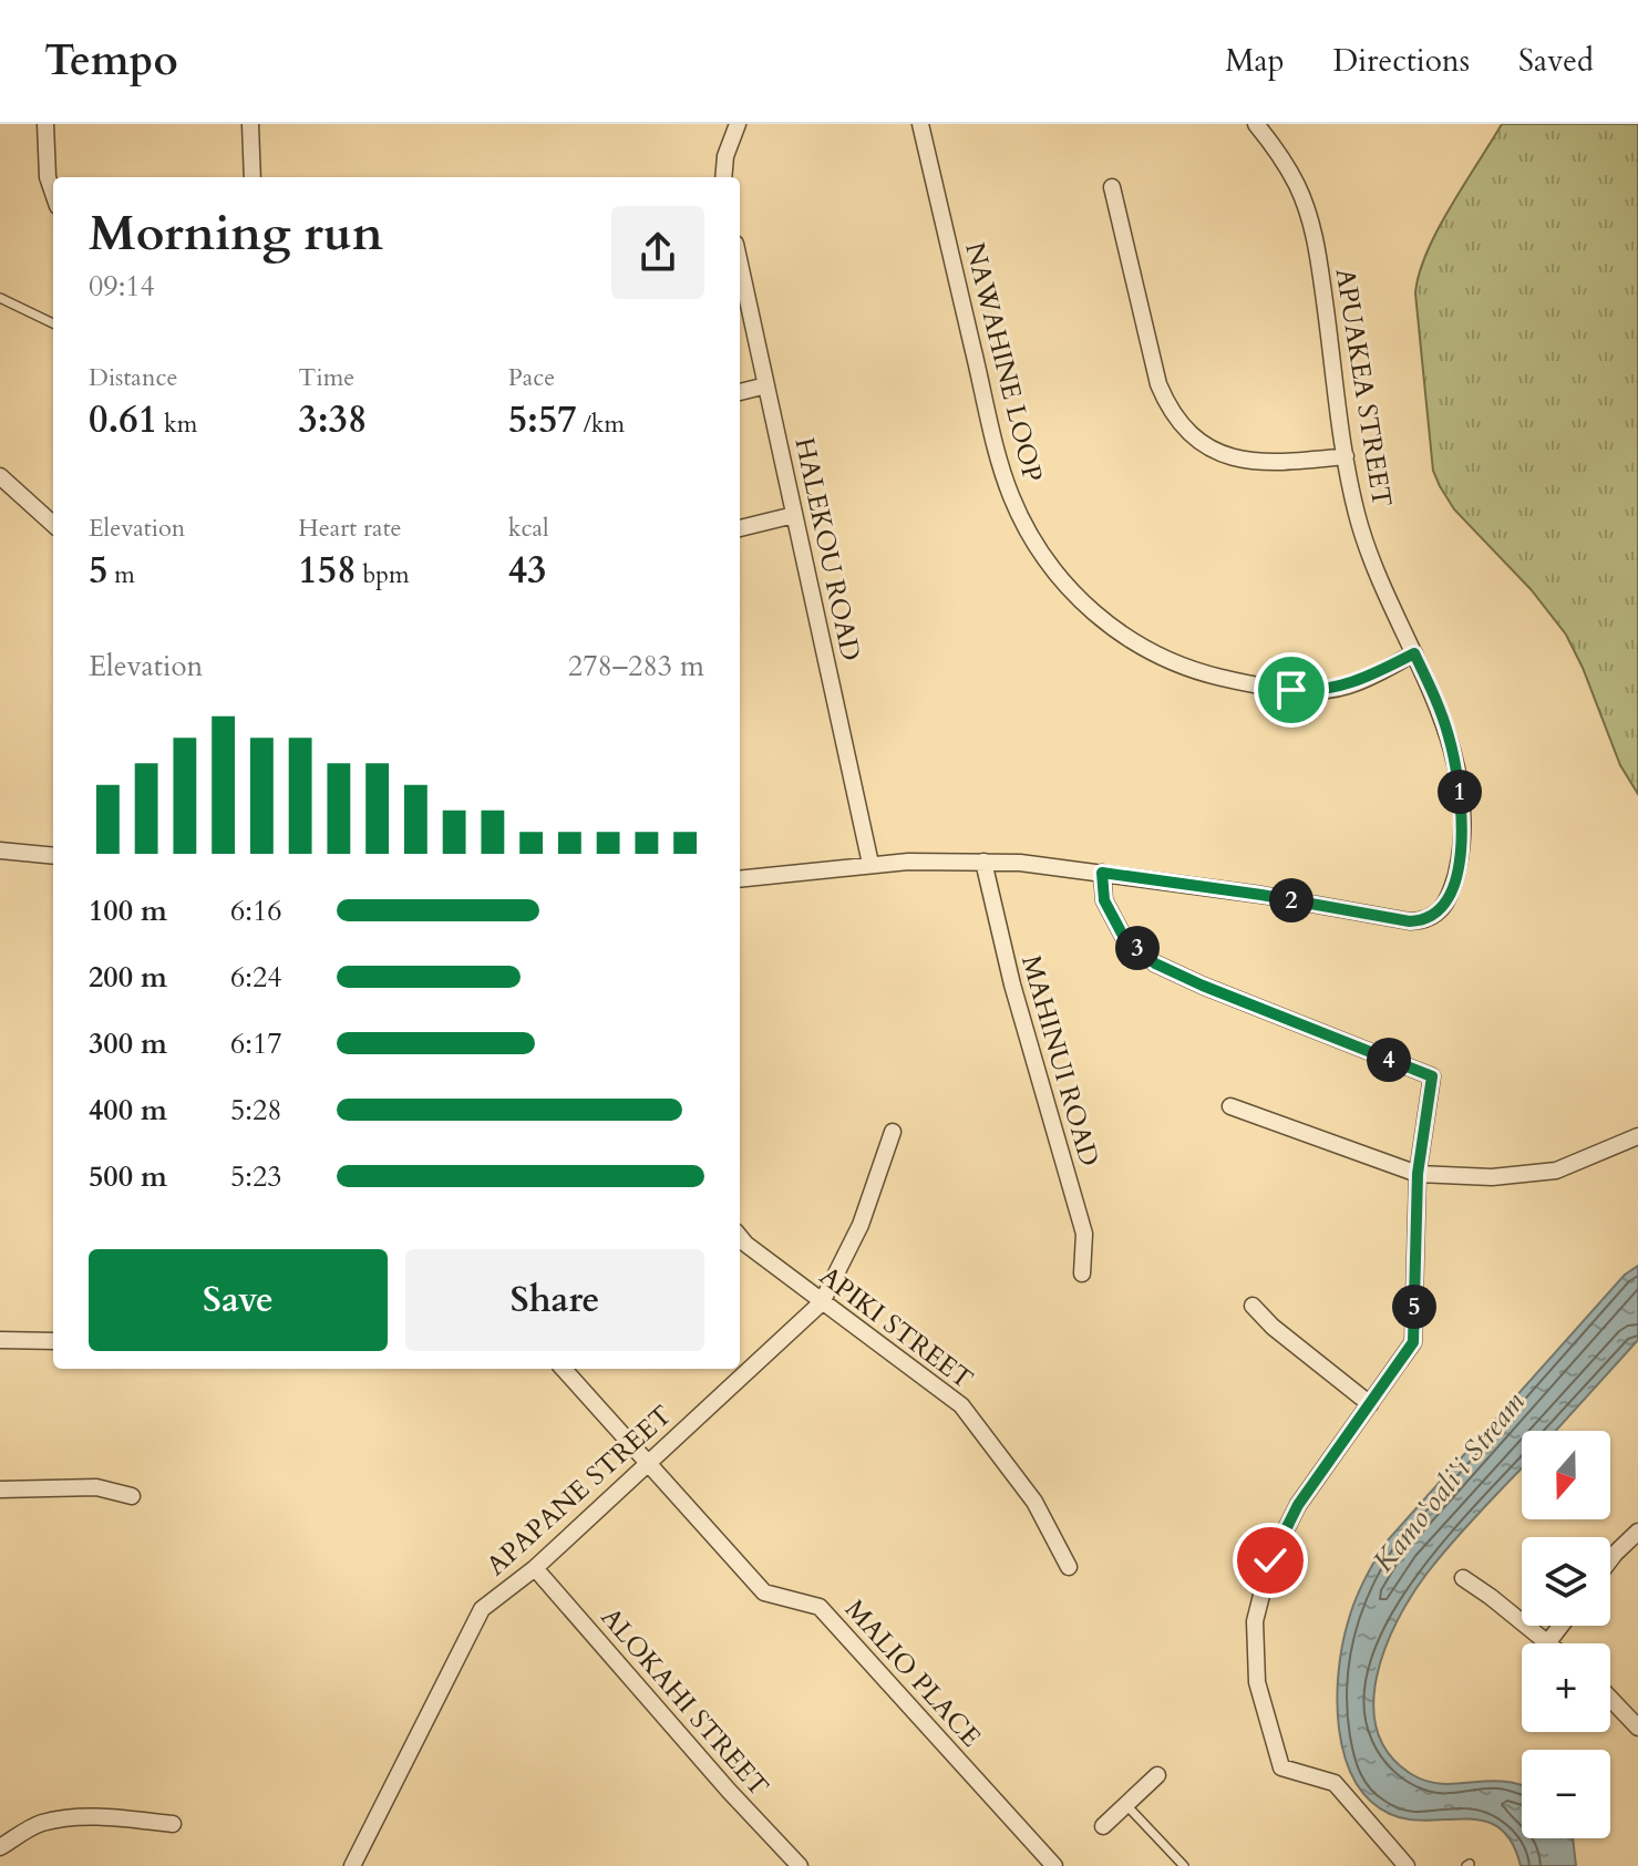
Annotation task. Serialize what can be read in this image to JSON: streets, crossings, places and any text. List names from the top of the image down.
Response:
{
  "streets": {
    "street": [
      "NAWAHINE LOOP",
      "APUAKEA STREET",
      "HALEKOU ROAD",
      "MAHINUI ROAD",
      "APIKI STREET",
      "APAPANE STREET",
      "MALIO PLACE",
      "ALOKAHI STREET"
    ]
  },
  "crossings": [
    ["NAWAHINE LOOP", "APUAKEA STREET"],
    ["APIKI STREET", "APAPANE STREET"],
    ["APAPANE STREET", "MALIO PLACE"],
    ["APAPANE STREET", "ALOKAHI STREET"]
  ],
  "water": ["Kamoʻoaliʻi Stream"],
  "north": "bottom",
  "page": {
    "header": "Tempo",
    "nav": ["Map", "Directions", "Saved"],
    "heading": ["Morning run", "09:14"],
    "stats": [
      ["Distance", "0.61 km"],
      ["Time", "3:38"],
      ["Pace", "5:57 /km"],
      ["Elevation", "5 m"],
      ["Heart rate", "158 bpm"],
      ["kcal", "43"]
    ],
    "chart": ["Elevation", "278–283 m"],
    "pins": [
      "1",
      "2",
      "3",
      "4",
      "5"
    ],
    "list": [
      {
        "name": "100 m",
        "note": "6:16"
      },
      {
        "name": "200 m",
        "note": "6:24"
      },
      {
        "name": "300 m",
        "note": "6:17"
      },
      {
        "name": "400 m",
        "note": "5:28"
      },
      {
        "name": "500 m",
        "note": "5:23"
      }
    ],
    "buttons": ["Save", "Share"],
    "map_buttons": ["+", "−"]
  }
}
